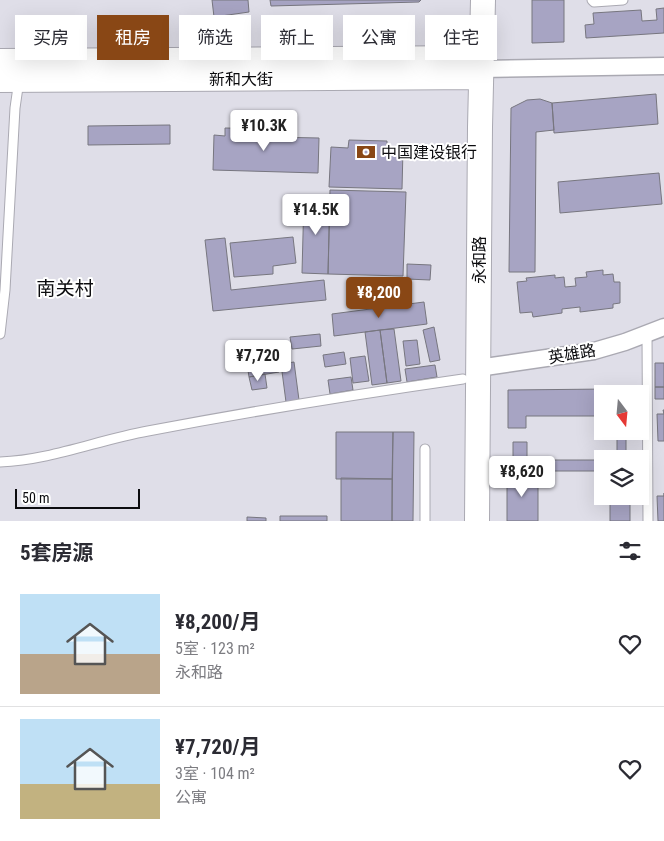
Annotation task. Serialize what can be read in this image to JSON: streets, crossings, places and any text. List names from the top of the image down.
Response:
{
  "streets": {
    "main road": ["新和大街", "永和路"],
    "street": ["英雄路"]
  },
  "crossings": [
    ["新和大街", "永和路"],
    ["永和路", "英雄路"]
  ],
  "districts": ["南关村"],
  "places": {
    "bank": ["中国建设银行"]
  },
  "scale_bar": "50 m",
  "north": "bottom",
  "page": {
    "chip": [
      "买房",
      "租房",
      "筛选",
      "新上",
      "公寓",
      "住宅"
    ],
    "price": [
      "¥10.3K",
      "¥14.5K",
      "¥8,200",
      "¥7,720",
      "¥8,620"
    ],
    "scale": "50 m",
    "heading": "5套房源",
    "list": [
      {
        "name": "¥8,200/月",
        "note": "5室 · 123 m² · 永和路"
      },
      {
        "name": "¥7,720/月",
        "note": "3室 · 104 m² · 公寓"
      }
    ]
  }
}
